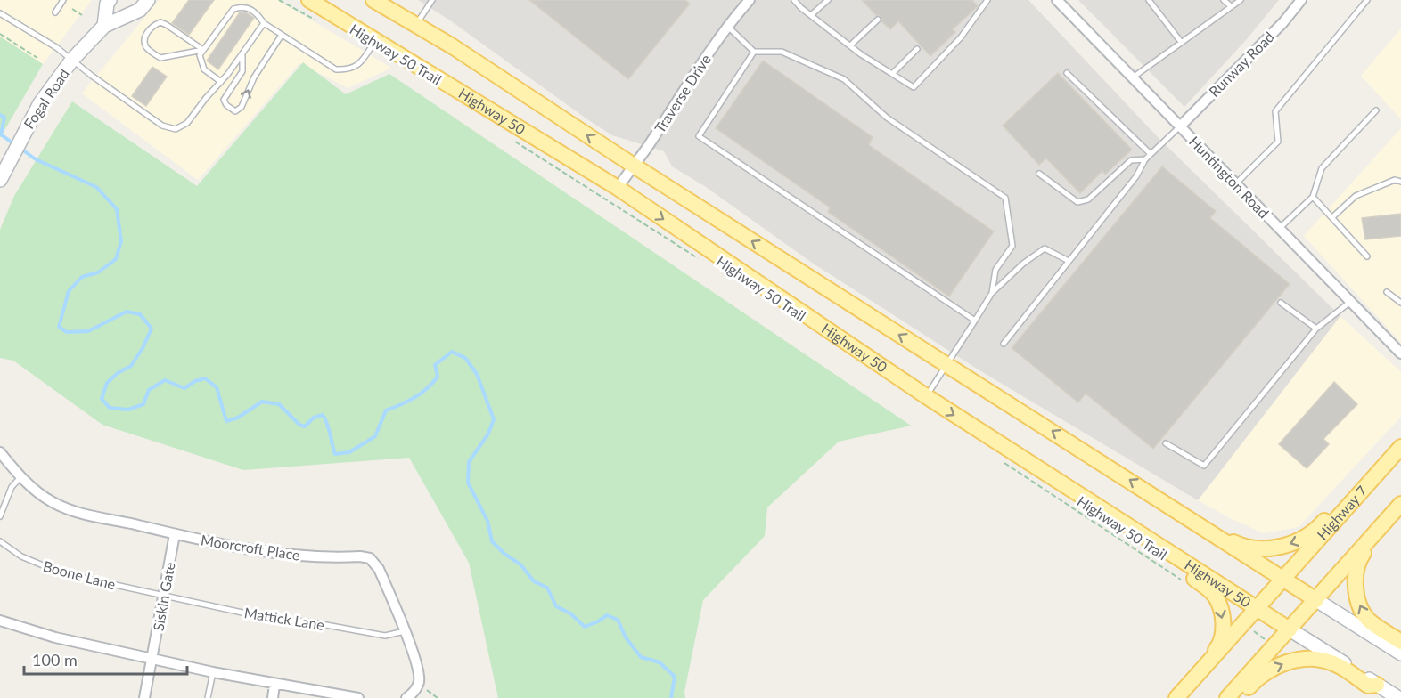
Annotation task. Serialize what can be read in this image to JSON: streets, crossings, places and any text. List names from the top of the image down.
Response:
{
  "streets": {
    "main road": ["Fogal Road", "Highway 50", "Highway 7"],
    "street": [
      "Runway Road",
      "Traverse Drive",
      "Huntington Road",
      "Moorcroft Place",
      "Siskin Gate"
    ],
    "lane": ["Boone Lane", "Mattick Lane"],
    "path": ["Highway 50 Trail"]
  },
  "crossings": [
    ["Runway Road", "Huntington Road"],
    ["Traverse Drive", "Highway 50"],
    ["Highway 50", "Highway 7"],
    ["Moorcroft Place", "Siskin Gate"],
    ["Moorcroft Place", "Mattick Lane"],
    ["Boone Lane", "Siskin Gate"],
    ["Boone Lane", "Mattick Lane"],
    ["Siskin Gate", "Mattick Lane"]
  ],
  "scale_bar": "100 m"
}
